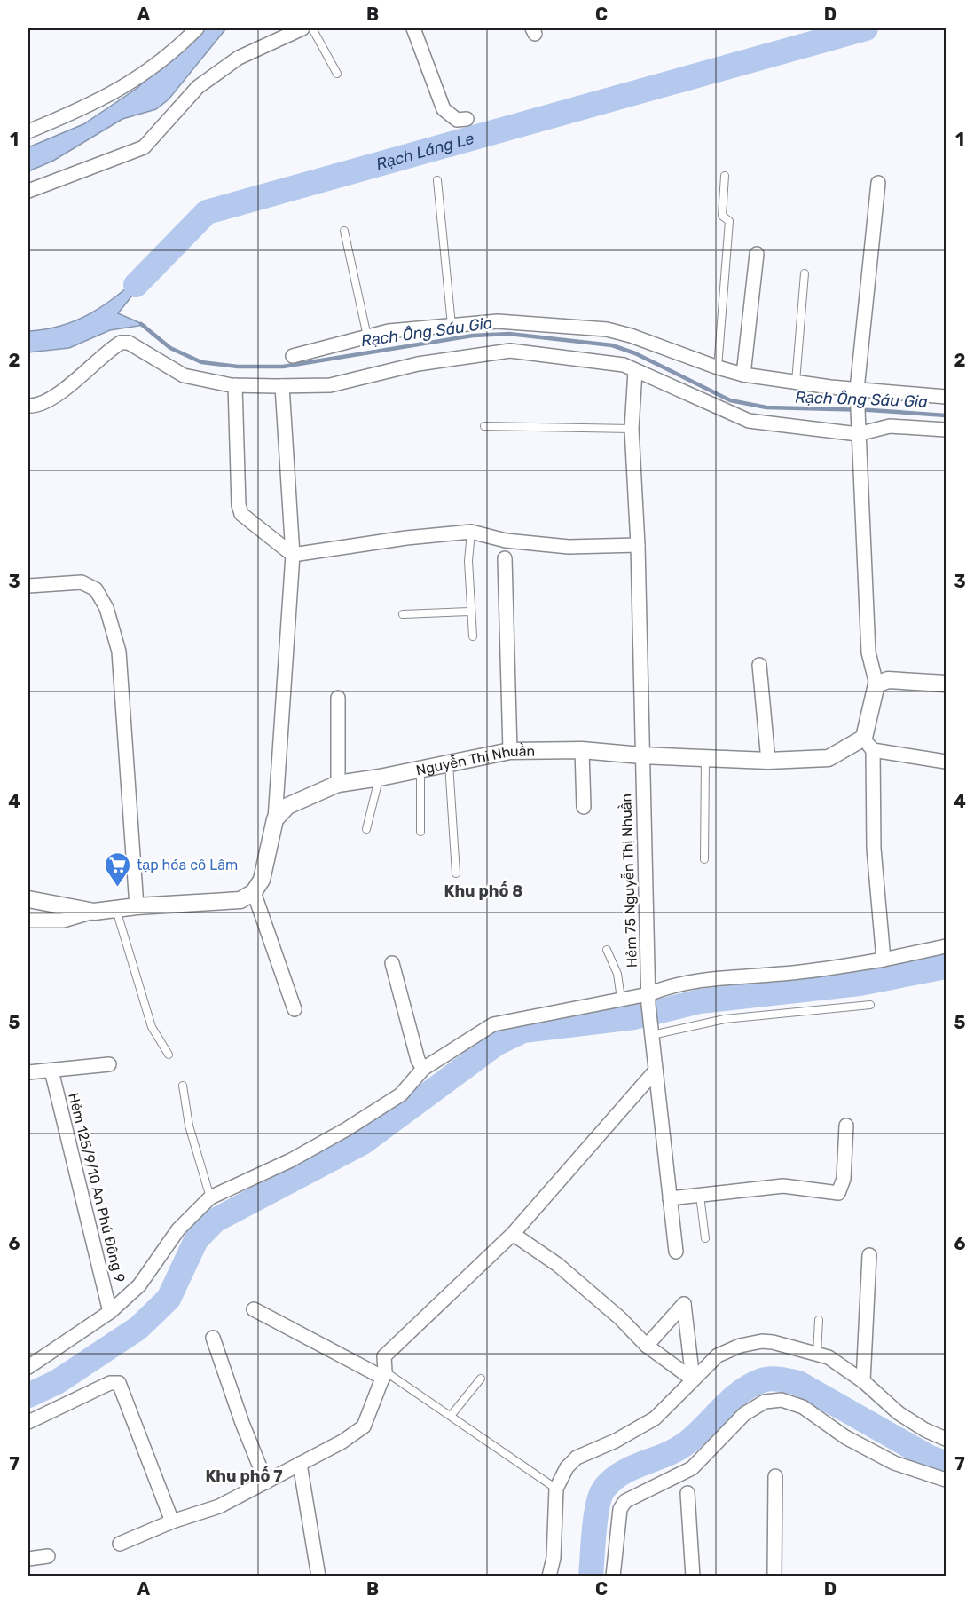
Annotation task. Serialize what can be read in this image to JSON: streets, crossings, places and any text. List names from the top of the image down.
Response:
{
  "streets": {
    "street": ["Nguyễn Thị Nhuần", "Hẻm 75 Nguyễn Thị Nhuần", "Hẻm 125/9/10 An Phú Đông 9"]
  },
  "crossings": [
    ["Nguyễn Thị Nhuần", "Hẻm 75 Nguyễn Thị Nhuần"]
  ],
  "districts": ["Khu phố 8", "Khu phố 7"],
  "water": ["Rạch Láng Le", "Rạch Ông Sáu Gia"],
  "places": {
    "supermarket": ["tạp hóa cô Lâm"]
  },
  "grid": {
    "columns": [
      "A",
      "B",
      "C",
      "D"
    ],
    "rows": [
      "1",
      "2",
      "3",
      "4",
      "5",
      "6",
      "7"
    ]
  }
}
